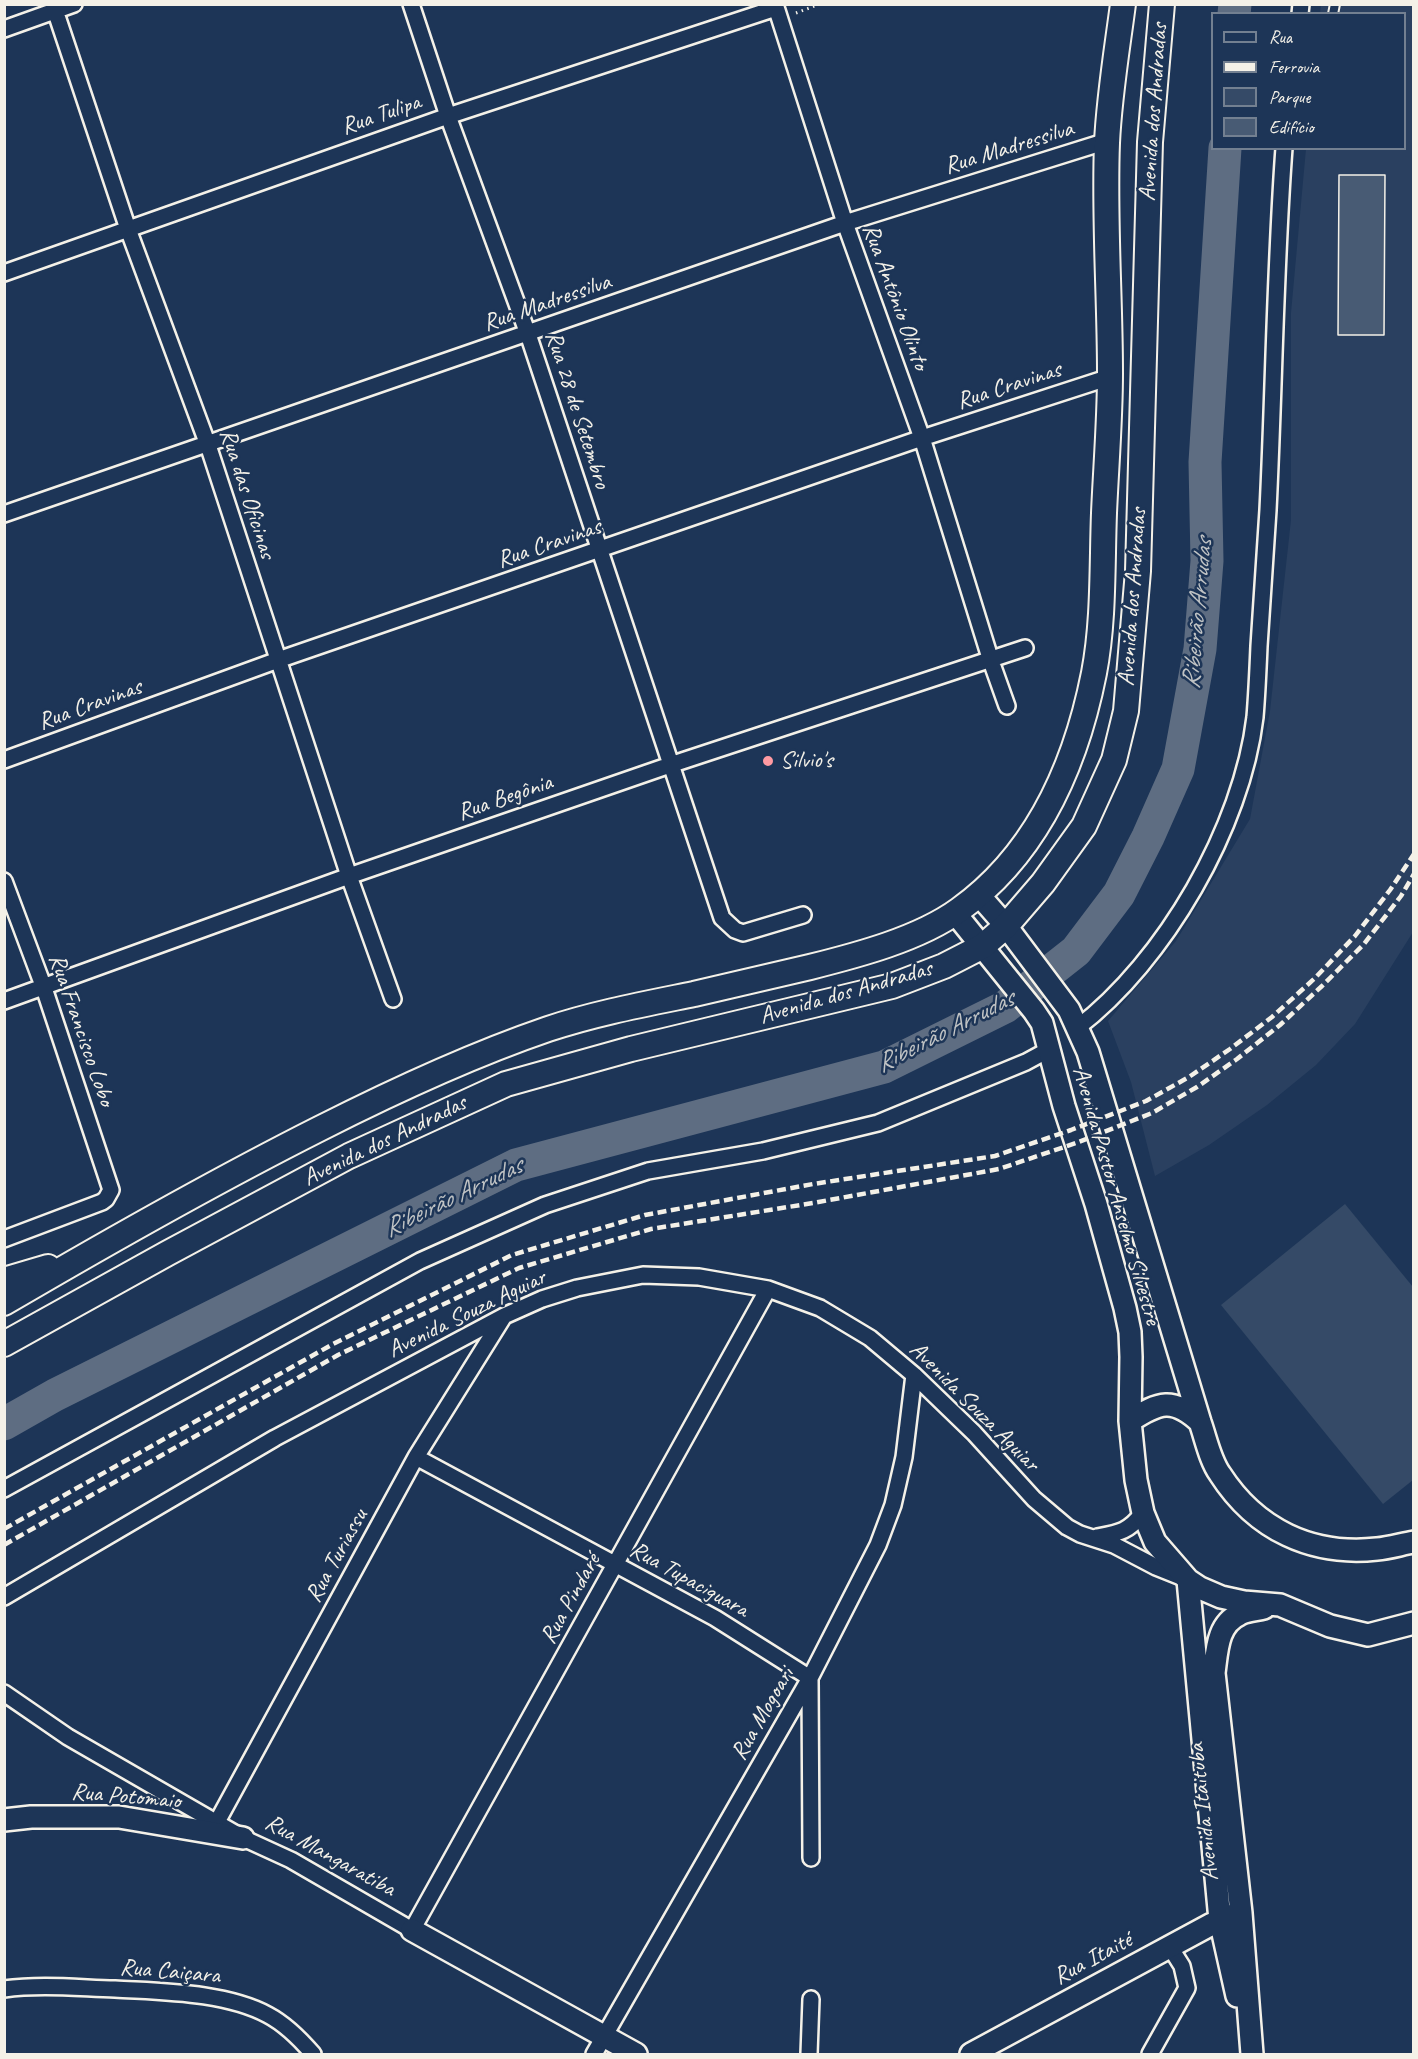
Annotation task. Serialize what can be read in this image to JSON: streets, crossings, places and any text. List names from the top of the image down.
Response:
{
  "streets": {
    "main road": [
      "Avenida dos Andradas",
      "Avenida Pastor Anselmo Silvestre",
      "Rua Potomaio",
      "Avenida Itaituba",
      "Rua Mangaratiba",
      "Rua Itaité"
    ],
    "street": [
      "Rua Tulipa",
      "Rua Madressilva",
      "Rua Antônio Olinto",
      "Rua Cravinas",
      "Rua 28 de Setembro",
      "Rua das Oficinas",
      "Rua Begônia",
      "Rua Francisco Lobo",
      "Avenida Souza Aguiar",
      "Rua Turiassu",
      "Rua Tupaciguara",
      "Rua Pindaré",
      "Rua Mogoari",
      "Rua Caiçara"
    ]
  },
  "crossings": [
    ["Avenida dos Andradas", "Rua Madressilva"],
    ["Avenida dos Andradas", "Rua Cravinas"],
    ["Avenida dos Andradas", "Avenida Pastor Anselmo Silvestre"],
    ["Rua Tulipa", "Rua Antônio Olinto"],
    ["Rua Tulipa", "Rua 28 de Setembro"],
    ["Rua Tulipa", "Rua das Oficinas"],
    ["Rua Madressilva", "Rua Antônio Olinto"],
    ["Rua Madressilva", "Rua 28 de Setembro"],
    ["Rua Madressilva", "Rua das Oficinas"],
    ["Rua Antônio Olinto", "Rua Cravinas"],
    ["Rua Antônio Olinto", "Rua Begônia"],
    ["Rua Cravinas", "Rua 28 de Setembro"],
    ["Rua Cravinas", "Rua das Oficinas"],
    ["Rua 28 de Setembro", "Rua Begônia"],
    ["Rua das Oficinas", "Rua Begônia"],
    ["Rua Begônia", "Rua Francisco Lobo"],
    ["Avenida Pastor Anselmo Silvestre", "Avenida Souza Aguiar"],
    ["Avenida Pastor Anselmo Silvestre", "Avenida Itaituba"],
    ["Avenida Souza Aguiar", "Rua Turiassu"],
    ["Avenida Souza Aguiar", "Rua Pindaré"],
    ["Avenida Souza Aguiar", "Rua Mogoari"],
    ["Avenida Souza Aguiar", "Avenida Itaituba"],
    ["Rua Turiassu", "Rua Tupaciguara"],
    ["Rua Turiassu", "Rua Mangaratiba"],
    ["Rua Tupaciguara", "Rua Pindaré"],
    ["Rua Tupaciguara", "Rua Mogoari"],
    ["Rua Pindaré", "Rua Mangaratiba"],
    ["Rua Mogoari", "Rua Mangaratiba"],
    ["Rua Potomaio", "Rua Mangaratiba"],
    ["Avenida Itaituba", "Rua Itaité"]
  ],
  "water": ["Ribeirão Arrudas"],
  "places": ["Silvio's"],
  "legend": [
    "Rua",
    "Ferrovia",
    "Parque",
    "Edifício"
  ]
}
